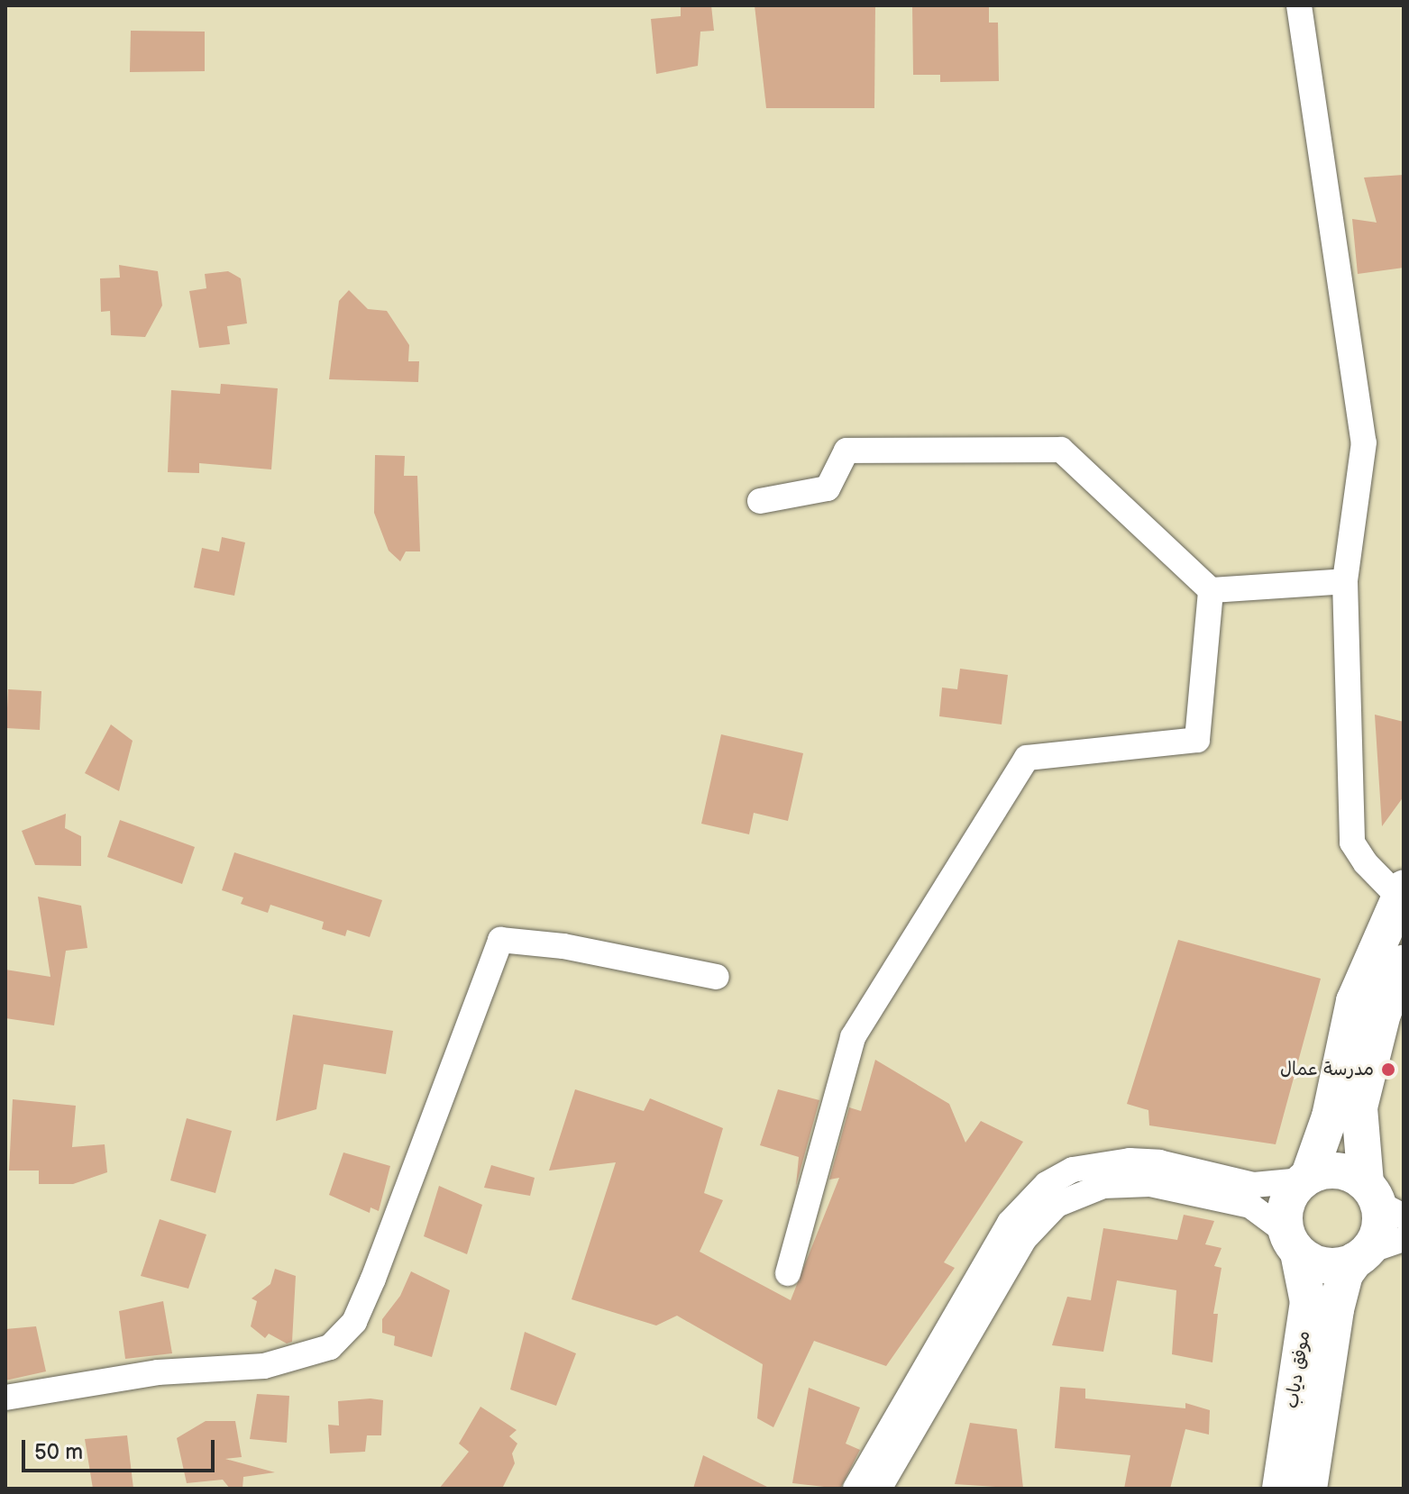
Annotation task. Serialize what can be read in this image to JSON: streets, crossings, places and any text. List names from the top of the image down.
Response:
{
  "streets": {
    "main road": ["موفق دياب"]
  },
  "places": ["مدرسة عمال"],
  "scale_bar": "50 m"
}
